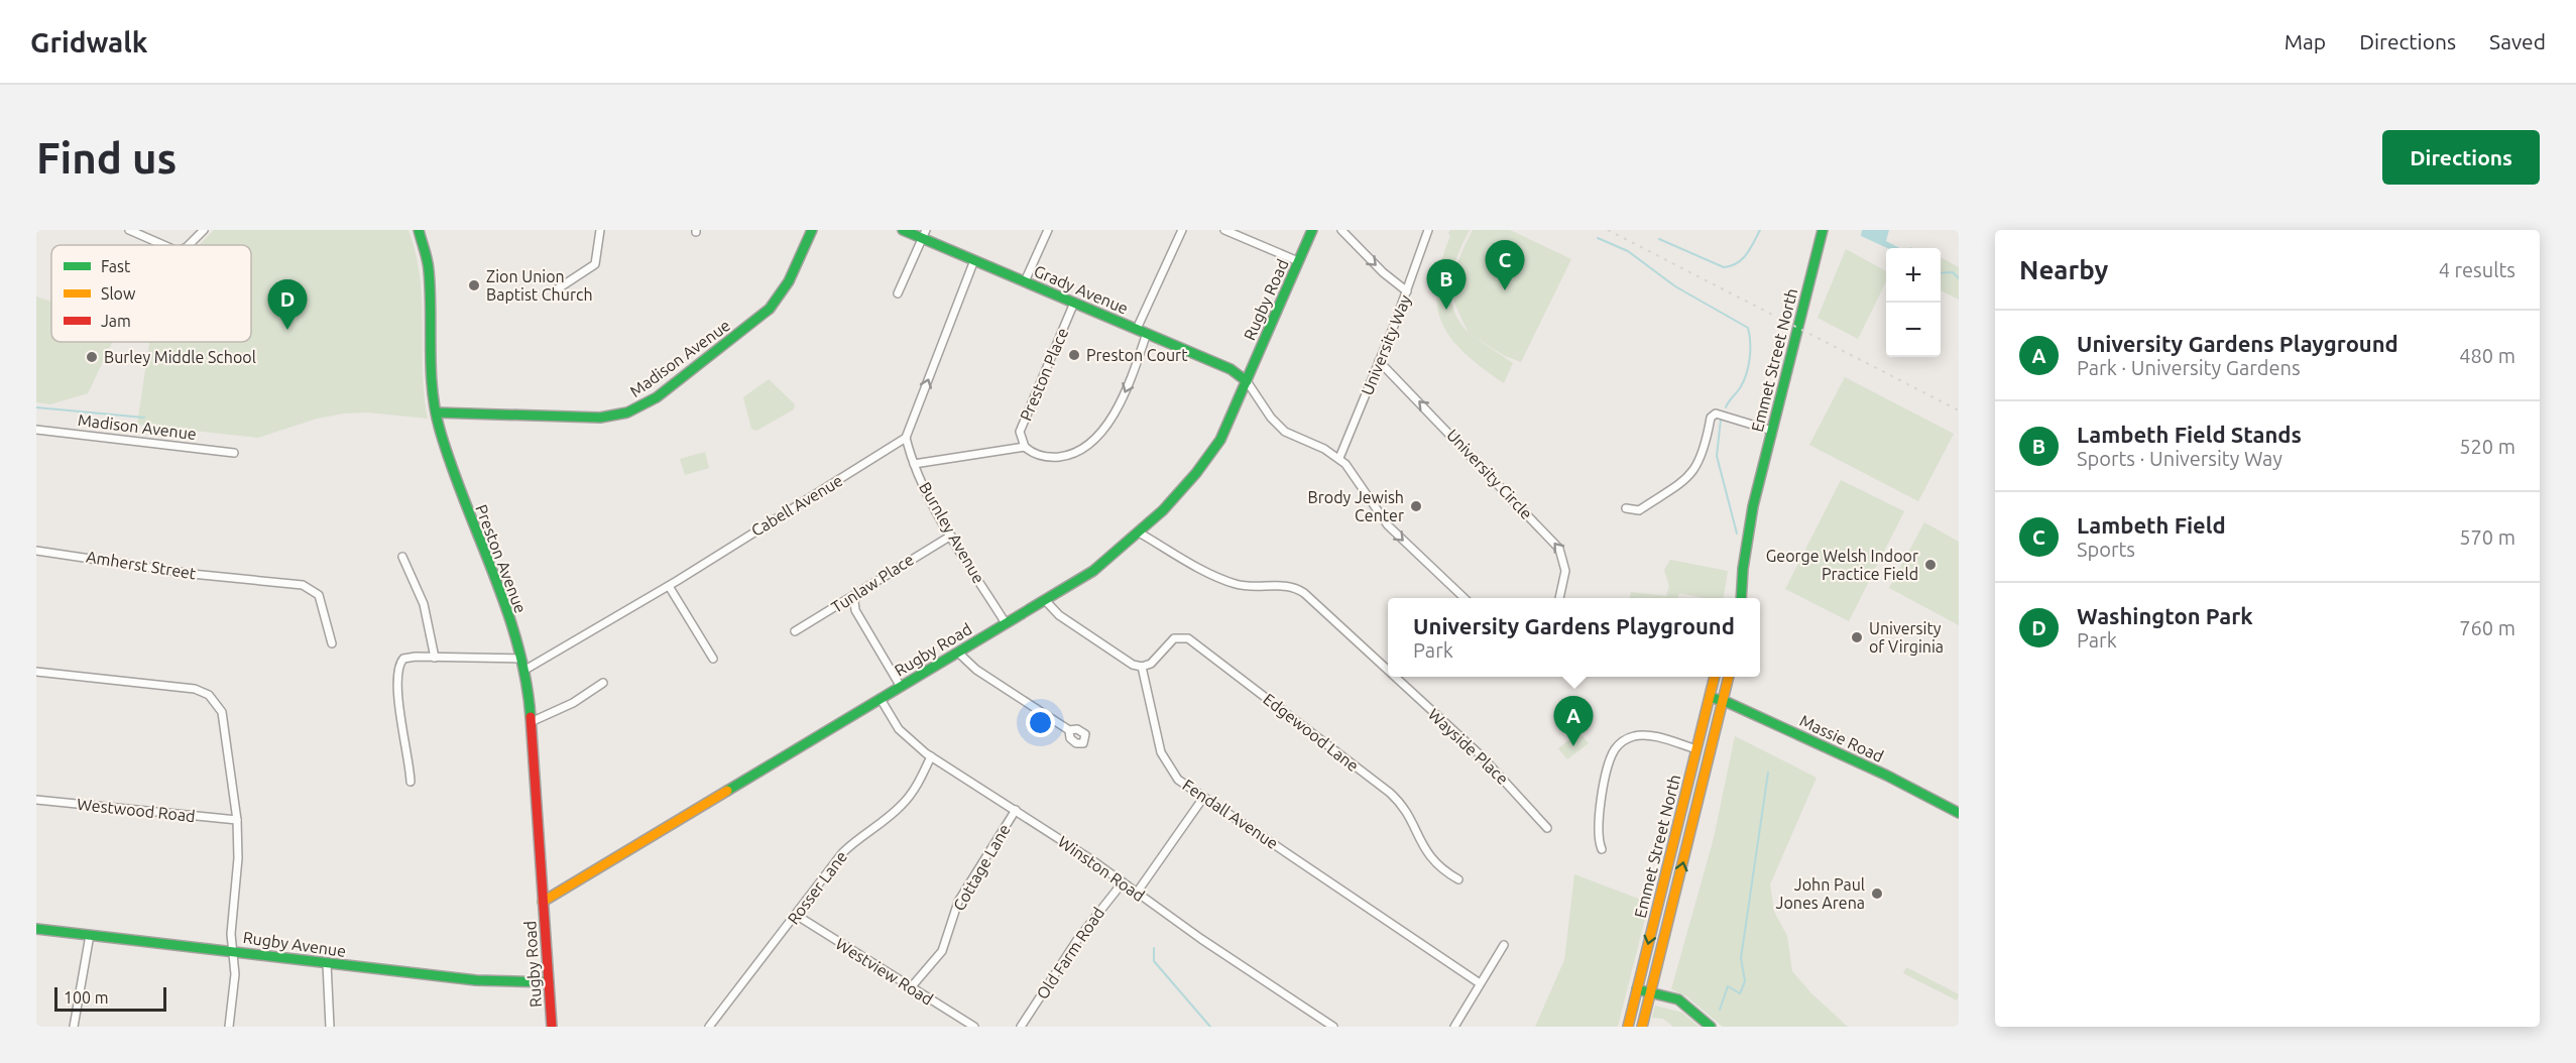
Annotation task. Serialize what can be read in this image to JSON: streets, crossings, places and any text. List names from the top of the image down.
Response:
{
  "streets": {
    "main road": [
      "Grady Avenue",
      "Rugby Road",
      "Madison Avenue",
      "Emmet Street North",
      "Preston Avenue",
      "Massie Road",
      "Rugby Avenue"
    ],
    "street": [
      "University Way",
      "Preston Place",
      "University Circle",
      "Cabell Avenue",
      "Burnley Avenue",
      "Amherst Street",
      "Tunlaw Place",
      "Edgewood Lane",
      "Wayside Place",
      "Westwood Road",
      "Fendall Avenue",
      "Cottage Lane",
      "Winston Road",
      "Rosser Lane",
      "Old Farm Road",
      "Westview Road"
    ]
  },
  "crossings": [
    ["Grady Avenue", "Rugby Road"],
    ["Grady Avenue", "Preston Place"],
    ["Rugby Road", "Burnley Avenue"],
    ["Rugby Road", "Preston Avenue"],
    ["Rugby Road", "Wayside Place"],
    ["Rugby Road", "Winston Road"],
    ["Rugby Road", "Rugby Avenue"],
    ["University Way", "University Circle"],
    ["Madison Avenue", "Preston Avenue"],
    ["Emmet Street North", "Massie Road"],
    ["Cabell Avenue", "Burnley Avenue"],
    ["Cabell Avenue", "Preston Avenue"],
    ["Burnley Avenue", "Tunlaw Place"],
    ["Edgewood Lane", "Fendall Avenue"],
    ["Cottage Lane", "Winston Road"],
    ["Cottage Lane", "Westview Road"],
    ["Winston Road", "Rosser Lane"],
    ["Winston Road", "Old Farm Road"],
    ["Rosser Lane", "Westview Road"]
  ],
  "one_way": ["University Circle"],
  "places": [
    "Zion Union Baptist Church",
    "Preston Court",
    "Burley Middle School",
    "Brody Jewish Center",
    "George Welsh Indoor Practice Field",
    "University of Virginia",
    "John Paul Jones Arena"
  ],
  "legend": ["Fast", "Slow", "Jam"],
  "scale_bar": "100 m",
  "page": {
    "header": "Gridwalk",
    "nav": ["Map", "Directions", "Saved"],
    "buttons": "Directions",
    "title": "Find us",
    "heading": ["Nearby", "4 results"],
    "pins": [
      "C",
      "B",
      "D",
      "A"
    ],
    "map_buttons": ["+", "−"],
    "list": [
      {
        "mark": "A",
        "name": "University Gardens Playground",
        "note": "Park · University Gardens",
        "value": "480 m"
      },
      {
        "mark": "B",
        "name": "Lambeth Field Stands",
        "note": "Sports · University Way",
        "value": "520 m"
      },
      {
        "mark": "C",
        "name": "Lambeth Field",
        "note": "Sports",
        "value": "570 m"
      },
      {
        "mark": "D",
        "name": "Washington Park",
        "note": "Park",
        "value": "760 m"
      }
    ],
    "popup": ["University Gardens Playground", "Park"],
    "scale": "100 m"
  }
}
